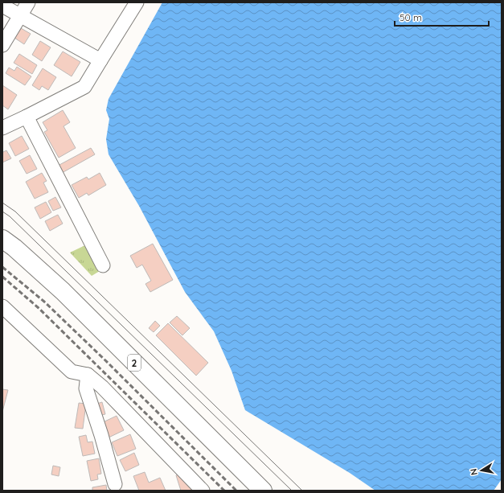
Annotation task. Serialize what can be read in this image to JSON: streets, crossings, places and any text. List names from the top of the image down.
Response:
{
  "streets": {
    "highway": ["2"]
  },
  "scale_bar": "50 m",
  "north": "left"
}
